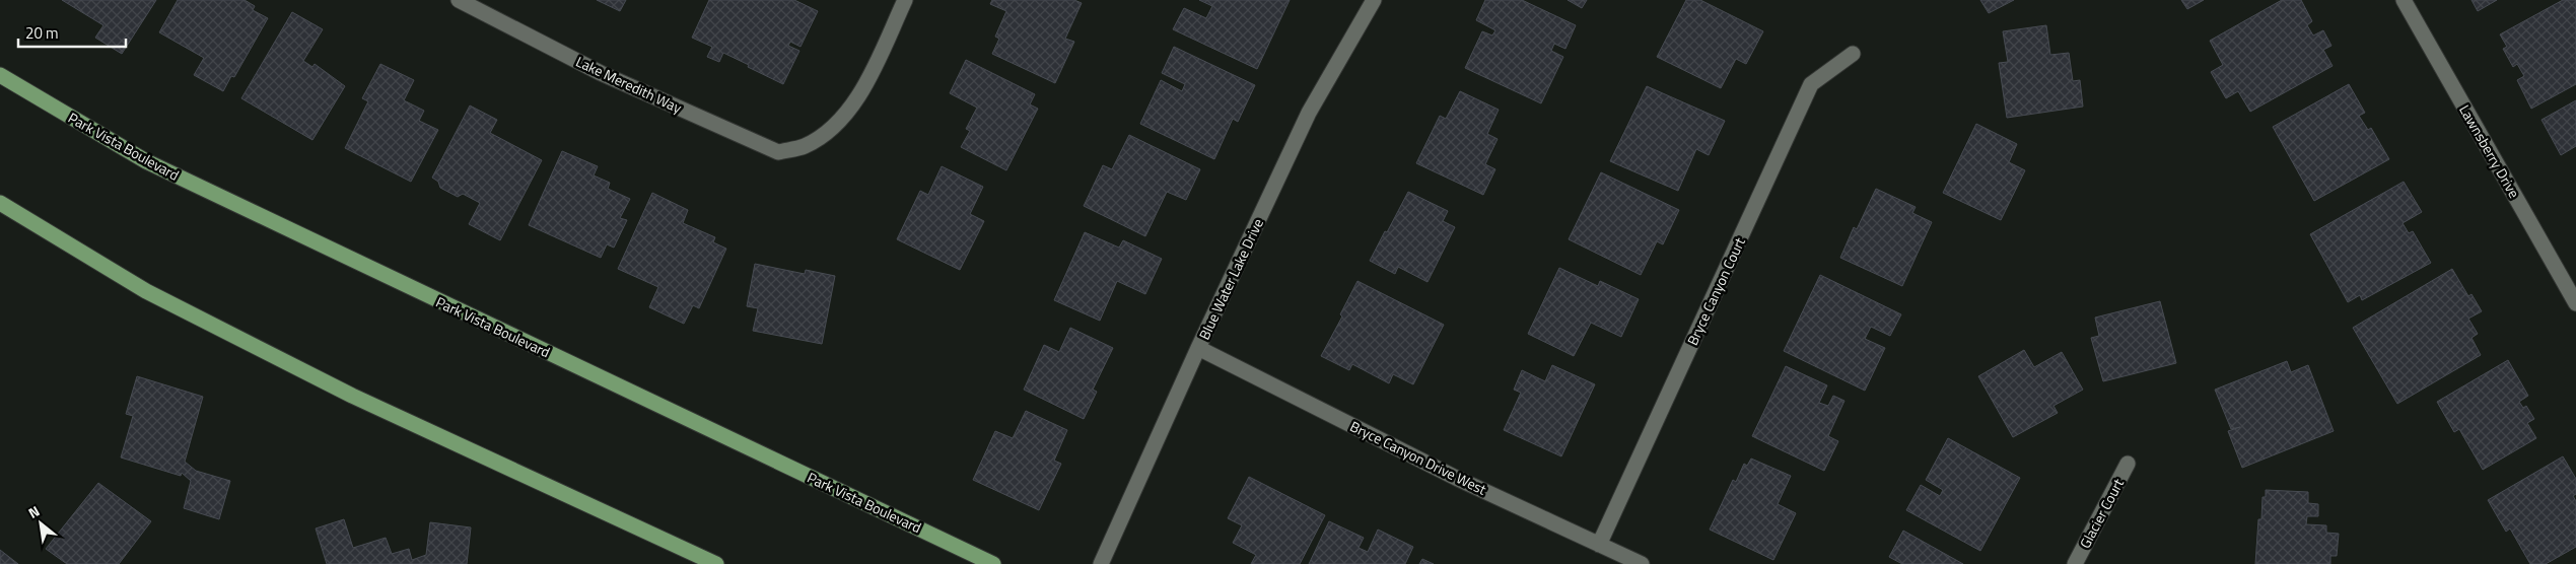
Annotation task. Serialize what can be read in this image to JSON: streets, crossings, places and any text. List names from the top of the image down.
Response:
{
  "streets": {
    "main road": ["Park Vista Boulevard"],
    "street": [
      "Lake Meredith Way",
      "Lawnsberry Drive",
      "Blue Water Lake Drive",
      "Bryce Canyon Court",
      "Bryce Canyon Drive West",
      "Glacier Court"
    ]
  },
  "crossings": [
    ["Blue Water Lake Drive", "Bryce Canyon Drive West"],
    ["Bryce Canyon Court", "Bryce Canyon Drive West"]
  ],
  "scale_bar": "20 m",
  "north": "top left"
}
